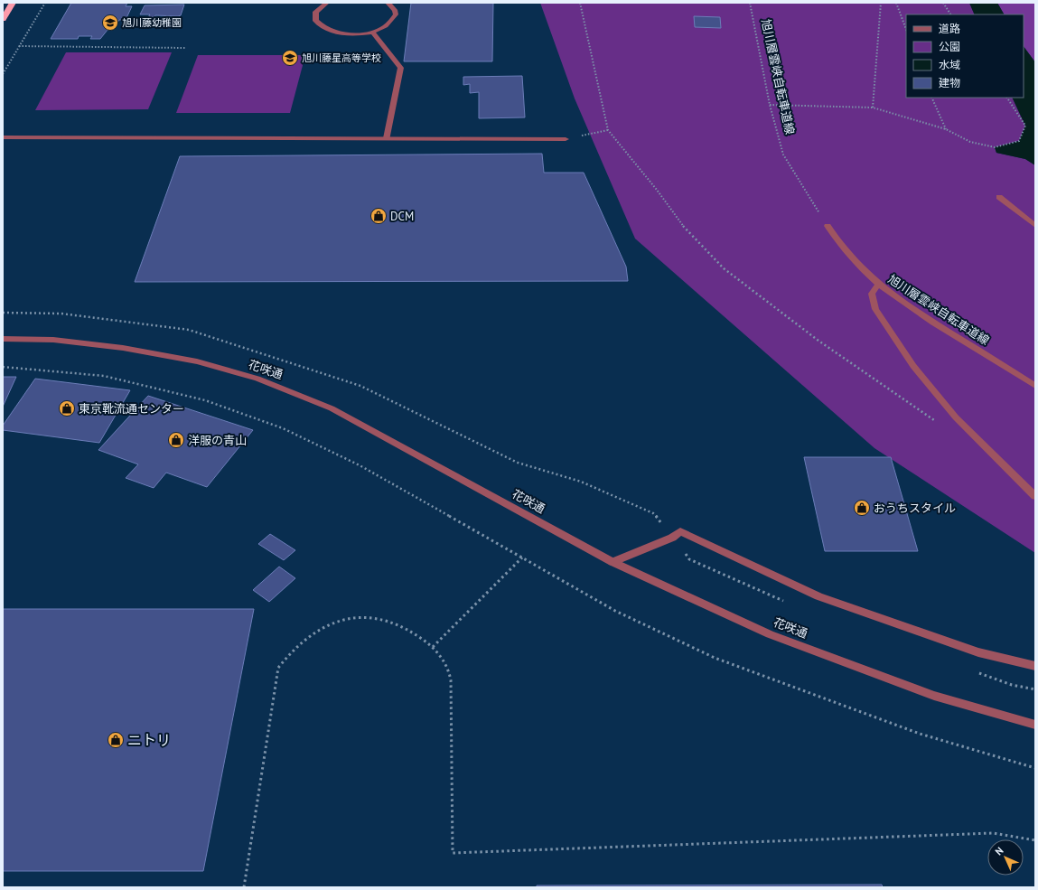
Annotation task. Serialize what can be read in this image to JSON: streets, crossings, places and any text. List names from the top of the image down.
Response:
{
  "streets": {
    "street": ["旭川層雲峡自転車道線", "花咲通"]
  },
  "places": {
    "school or university": ["旭川藤幼稚園", "旭川藤星高等学校"],
    "shop": [
      "DCM",
      "東京靴流通センター",
      "洋服の青山",
      "おうちスタイル",
      "ニトリ"
    ]
  },
  "legend": [
    "道路",
    "公園",
    "水域",
    "建物"
  ],
  "north": "top left"
}
